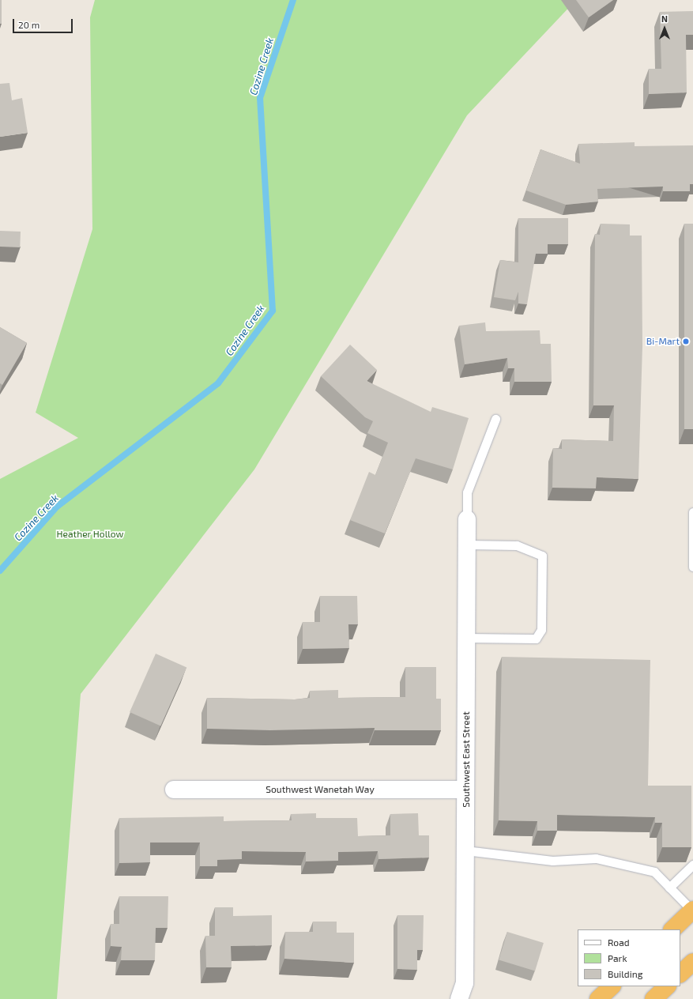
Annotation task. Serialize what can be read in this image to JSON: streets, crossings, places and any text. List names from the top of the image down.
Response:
{
  "streets": {
    "street": ["Southwest East Street", "Southwest Wanetah Way"]
  },
  "crossings": [
    ["Southwest East Street", "Southwest Wanetah Way"]
  ],
  "water": ["Cozine Creek"],
  "parks": ["Heather Hollow"],
  "places": ["Bi-Mart"],
  "legend": ["Road", "Park", "Building"],
  "scale_bar": "20 m",
  "north": "top"
}
